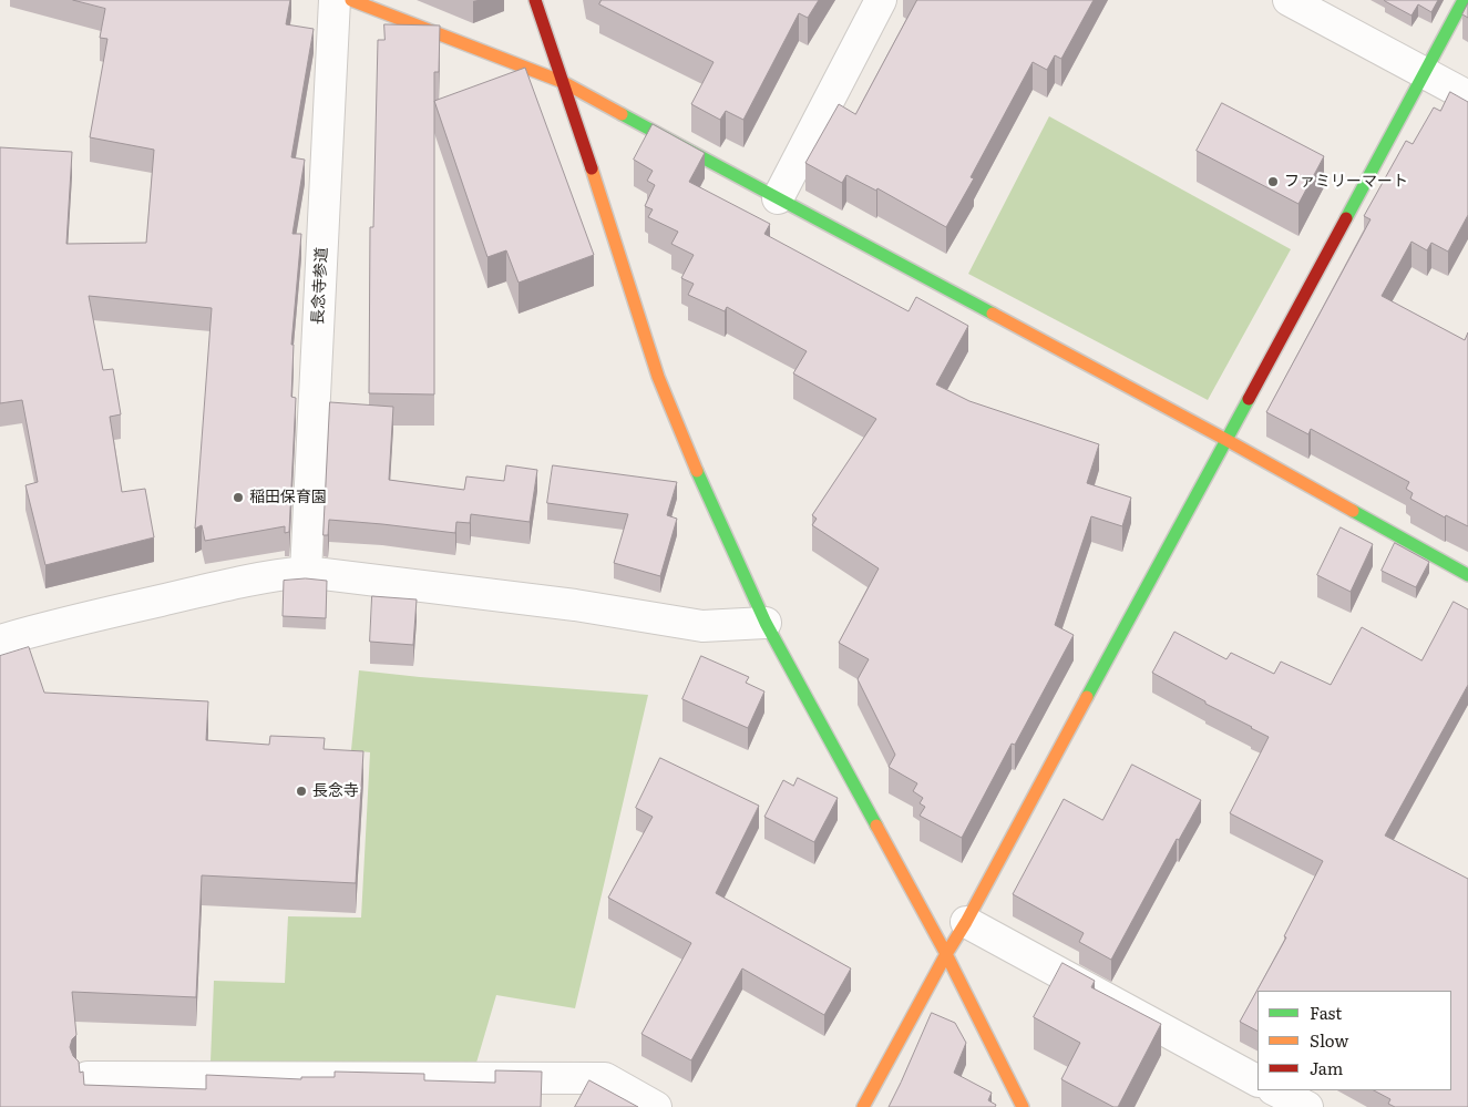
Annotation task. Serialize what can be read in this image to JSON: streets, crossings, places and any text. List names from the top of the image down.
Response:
{
  "streets": {
    "street": ["長念寺参道"]
  },
  "places": ["ファミリーマート", "稲田保育園", "長念寺"],
  "legend": ["Fast", "Slow", "Jam"]
}
